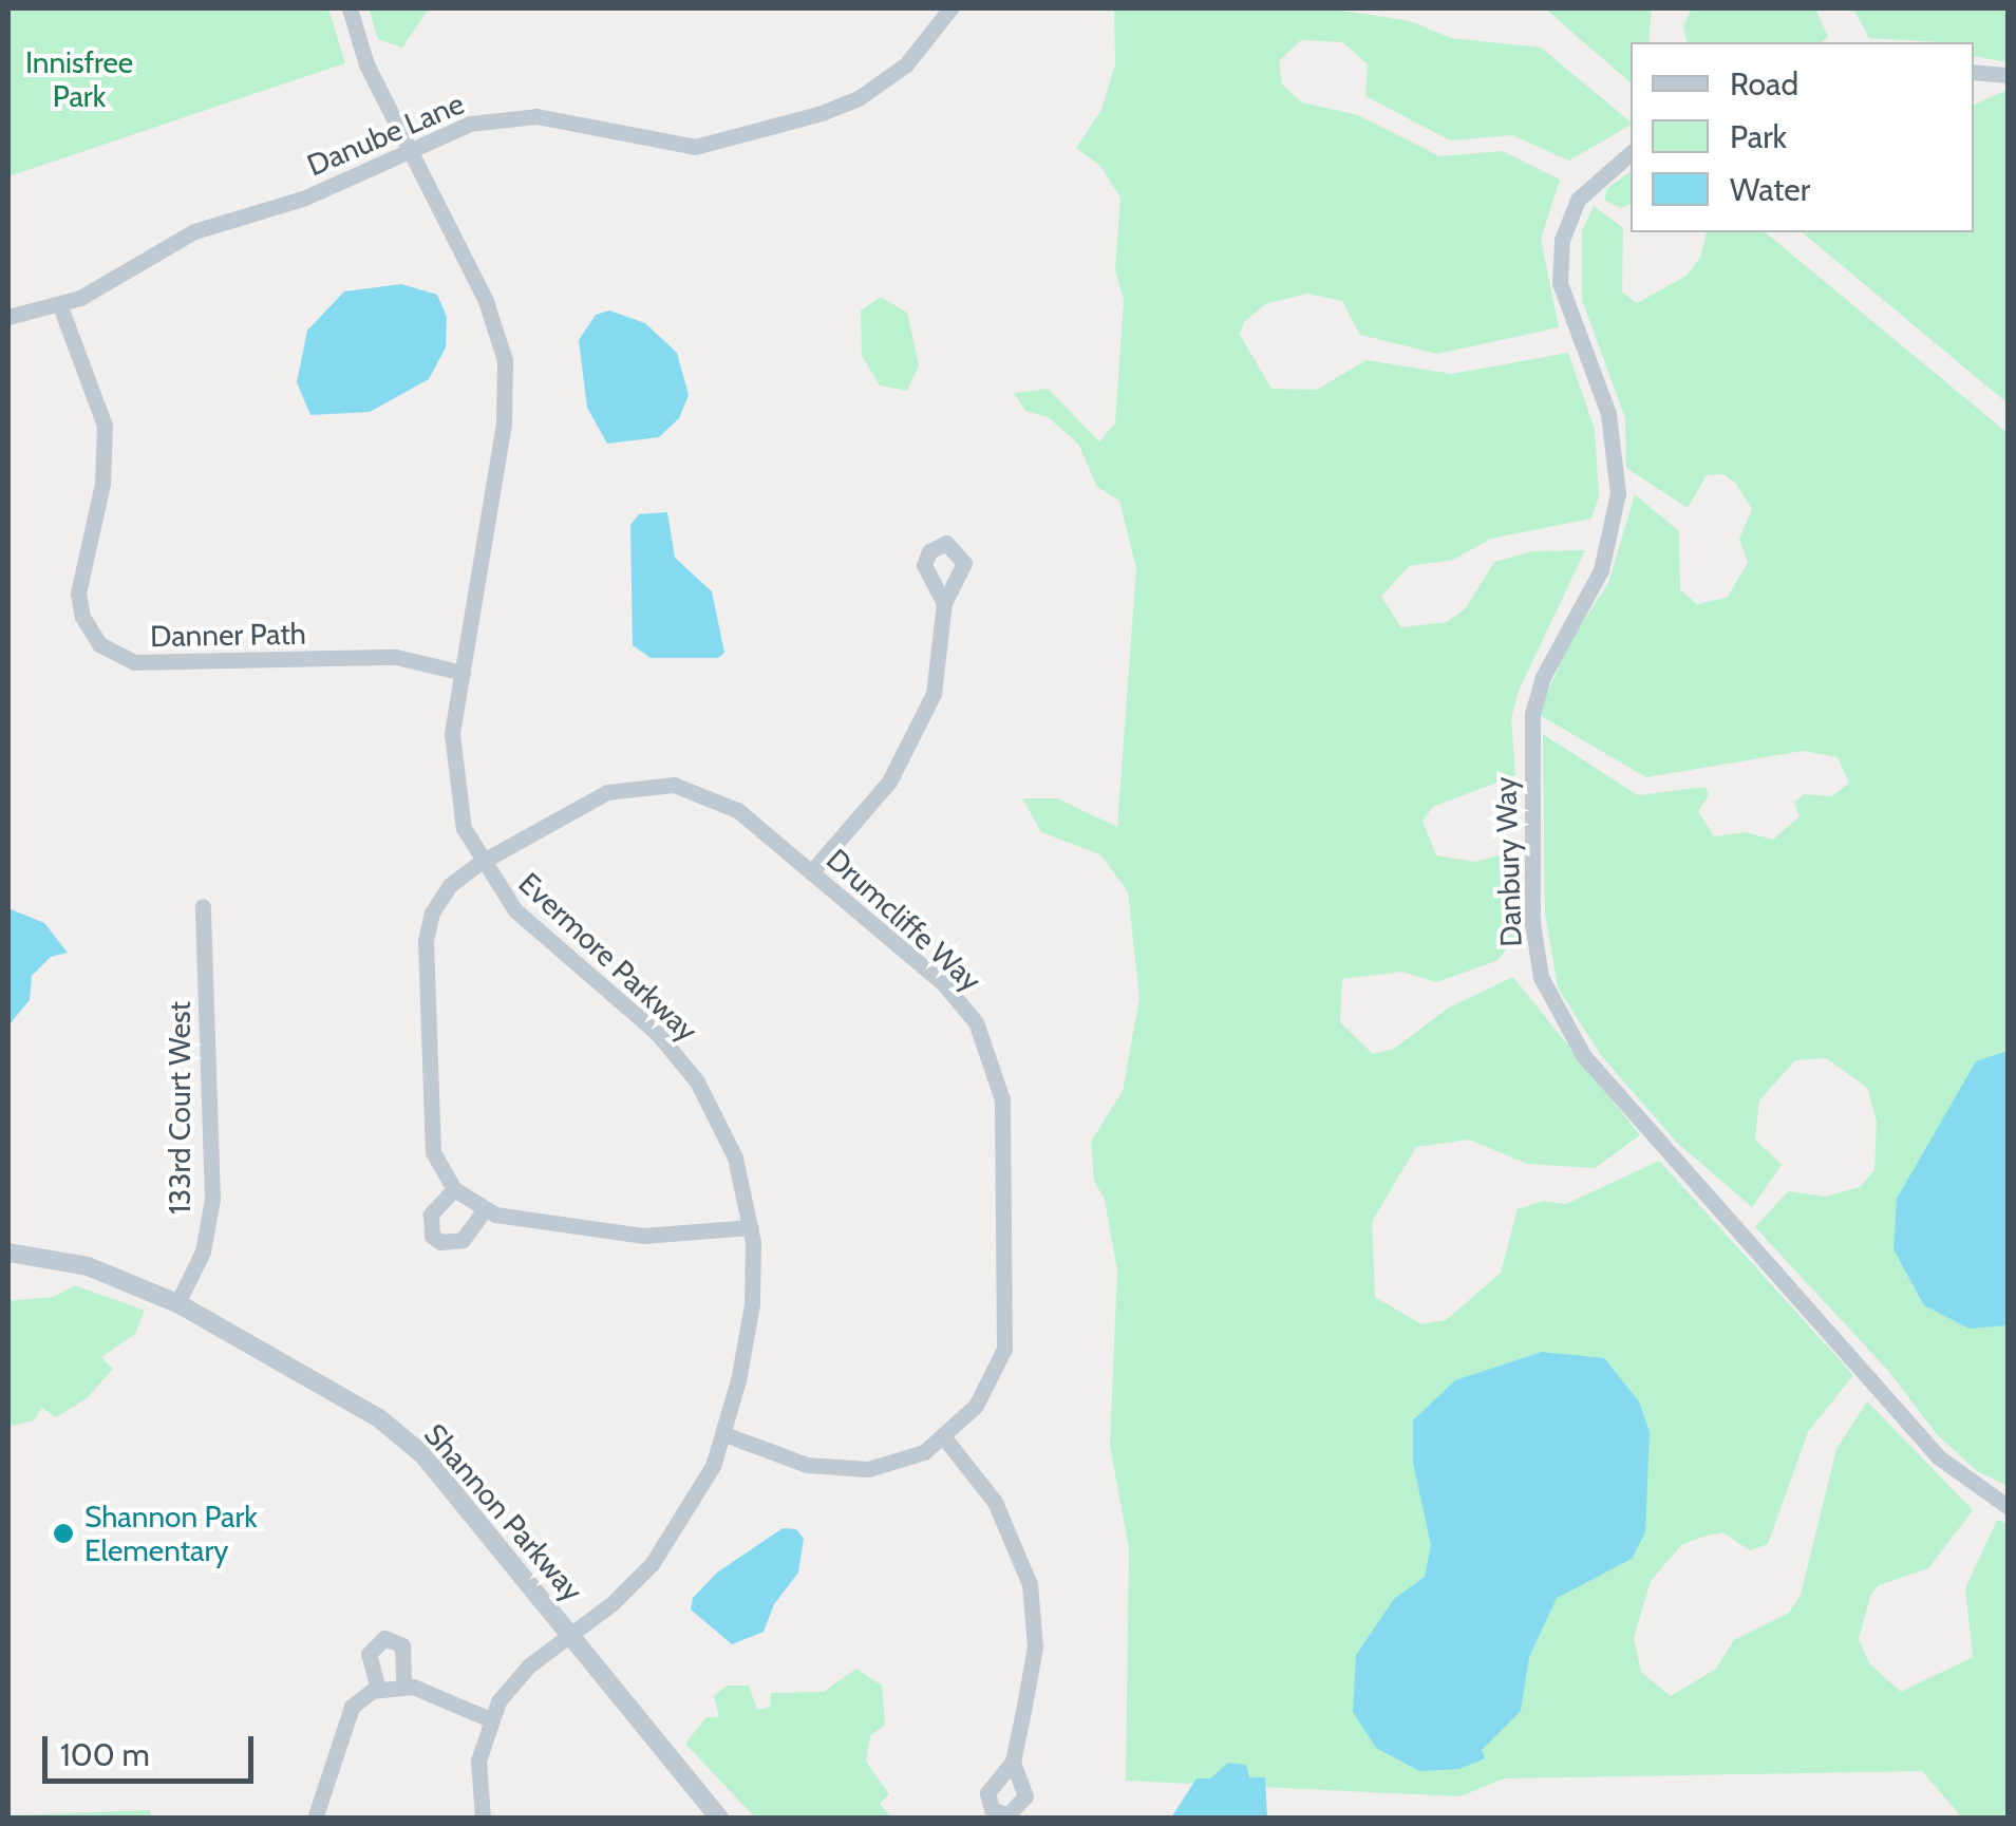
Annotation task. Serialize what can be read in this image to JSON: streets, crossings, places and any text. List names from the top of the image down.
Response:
{
  "streets": {
    "street": [
      "Danube Lane",
      "Danner Path",
      "Danbury Way",
      "Drumcliffe Way",
      "Evermore Parkway",
      "133rd Court West",
      "Shannon Parkway"
    ]
  },
  "crossings": [
    ["Danube Lane", "Danner Path"],
    ["Danube Lane", "Evermore Parkway"],
    ["Danner Path", "Evermore Parkway"],
    ["Drumcliffe Way", "Evermore Parkway"],
    ["Evermore Parkway", "Shannon Parkway"],
    ["133rd Court West", "Shannon Parkway"]
  ],
  "parks": ["Innisfree Park"],
  "places": ["Shannon Park Elementary"],
  "legend": ["Road", "Park", "Water"],
  "scale_bar": "100 m"
}
